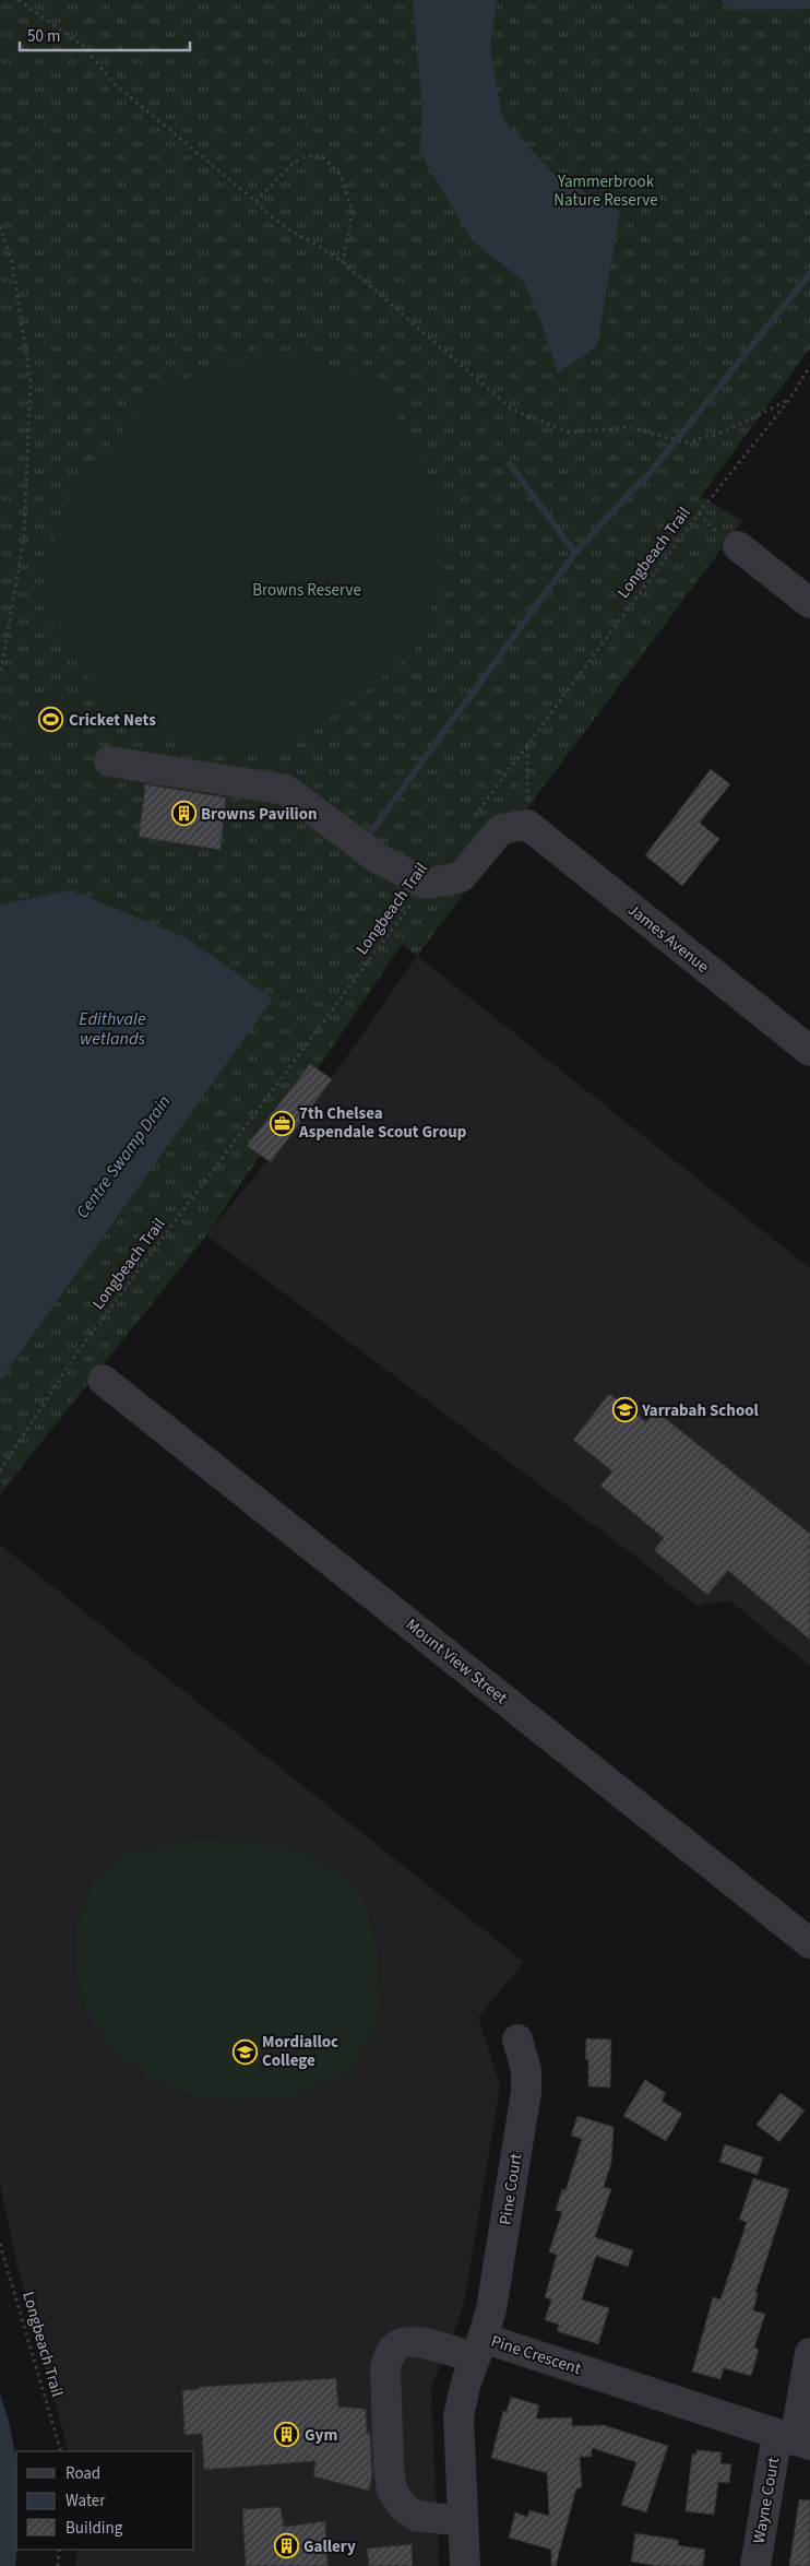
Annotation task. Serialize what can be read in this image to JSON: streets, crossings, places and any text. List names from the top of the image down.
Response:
{
  "streets": {
    "street": [
      "James Avenue",
      "Mount View Street",
      "Pine Court",
      "Pine Crescent",
      "Wayne Court"
    ],
    "path": ["Longbeach Trail"]
  },
  "crossings": [
    ["Pine Court", "Pine Crescent"],
    ["Pine Crescent", "Wayne Court"]
  ],
  "water": ["Edithvale wetlands", "Centre Swamp Drain"],
  "parks": ["Yammerbrook Nature Reserve", "Browns Reserve"],
  "places": {
    "sports": ["Cricket Nets"],
    "building": ["Browns Pavilion", "Gym", "Gallery"],
    "office": ["7th Chelsea Aspendale Scout Group"],
    "school or university": ["Yarrabah School", "Mordialloc College"]
  },
  "legend": ["Road", "Water", "Building"],
  "scale_bar": "50 m"
}
